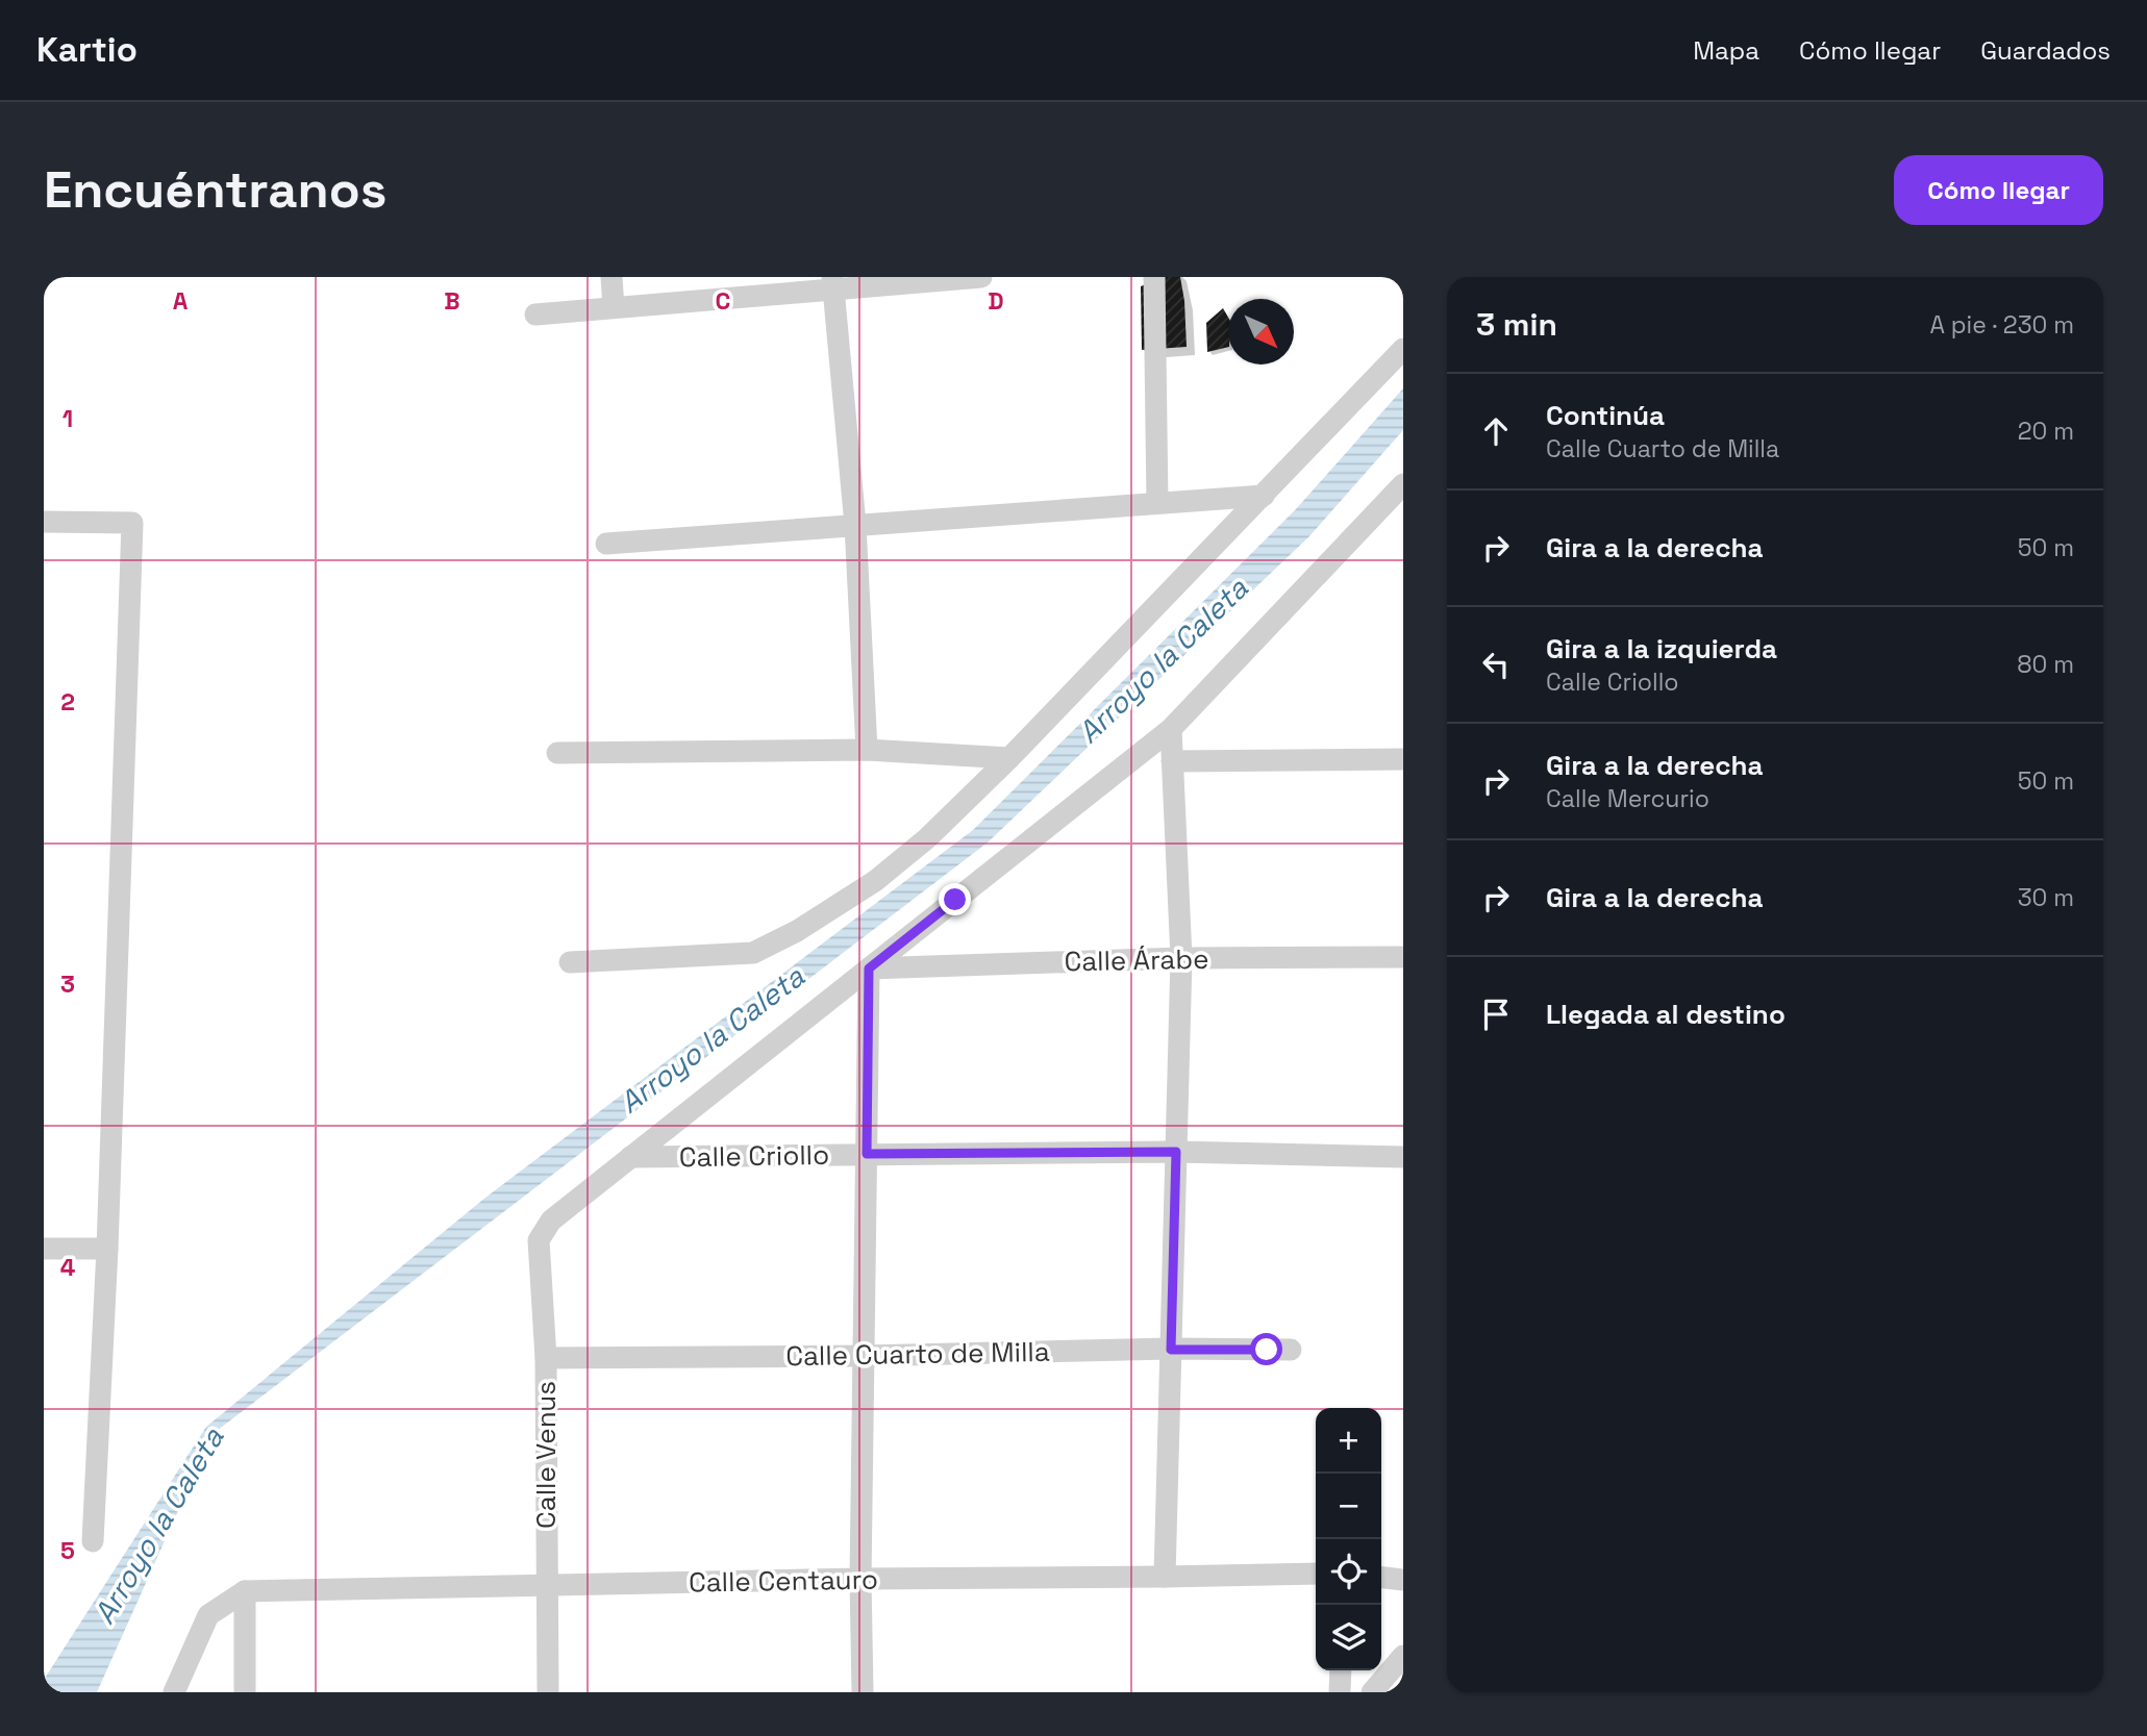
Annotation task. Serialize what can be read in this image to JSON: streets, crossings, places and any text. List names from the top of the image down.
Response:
{
  "streets": {
    "street": [
      "Calle Árabe",
      "Calle Criollo",
      "Calle Cuarto de Milla",
      "Calle Venus",
      "Calle Centauro"
    ]
  },
  "crossings": [
    ["Calle Criollo", "Calle Venus"],
    ["Calle Cuarto de Milla", "Calle Venus"],
    ["Calle Venus", "Calle Centauro"]
  ],
  "water": ["Arroyo la Caleta"],
  "north": "bottom right",
  "page": {
    "header": "Kartio",
    "nav": ["Mapa", "Cómo llegar", "Guardados"],
    "buttons": "Cómo llegar",
    "title": "Encuéntranos",
    "heading": ["3 min", "A pie · 230 m"],
    "list": [
      ["Continúa", "Calle Cuarto de Milla", "20 m"],
      ["Gira a la derecha", "50 m"],
      ["Gira a la izquierda", "Calle Criollo", "80 m"],
      ["Gira a la derecha", "Calle Mercurio", "50 m"],
      ["Gira a la derecha", "30 m"],
      "Llegada al destino"
    ],
    "map_buttons": ["+", "−"]
  },
  "grid": {
    "columns": [
      "A",
      "B",
      "C",
      "D"
    ],
    "rows": [
      "1",
      "2",
      "3",
      "4",
      "5"
    ]
  }
}
